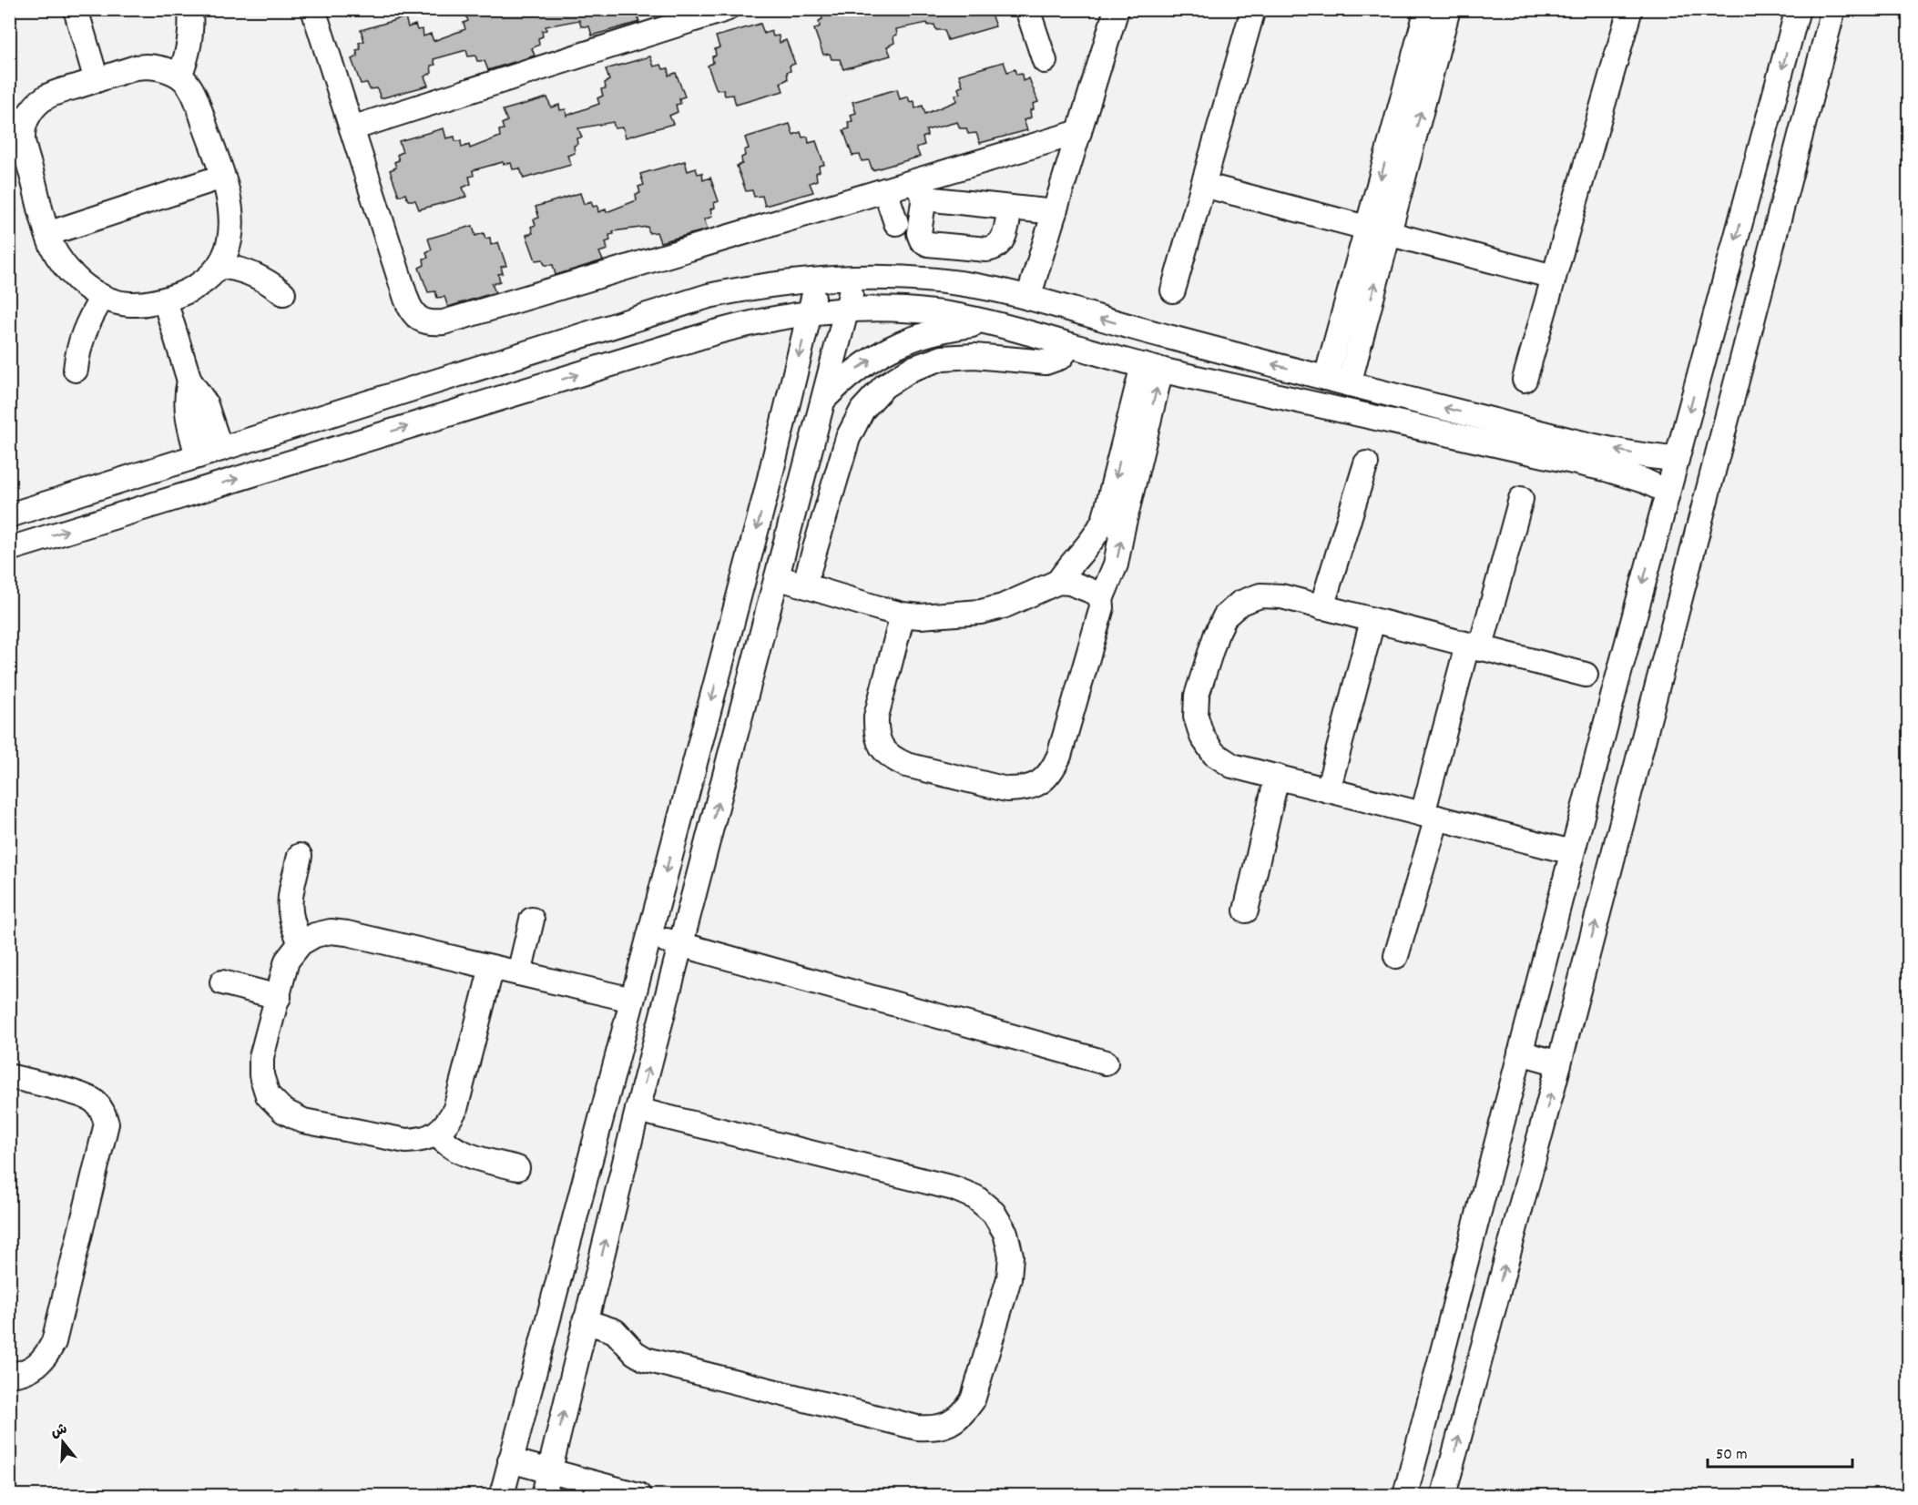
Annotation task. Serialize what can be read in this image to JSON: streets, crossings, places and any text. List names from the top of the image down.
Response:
{
  "scale_bar": "50 m",
  "north": "top"
}
